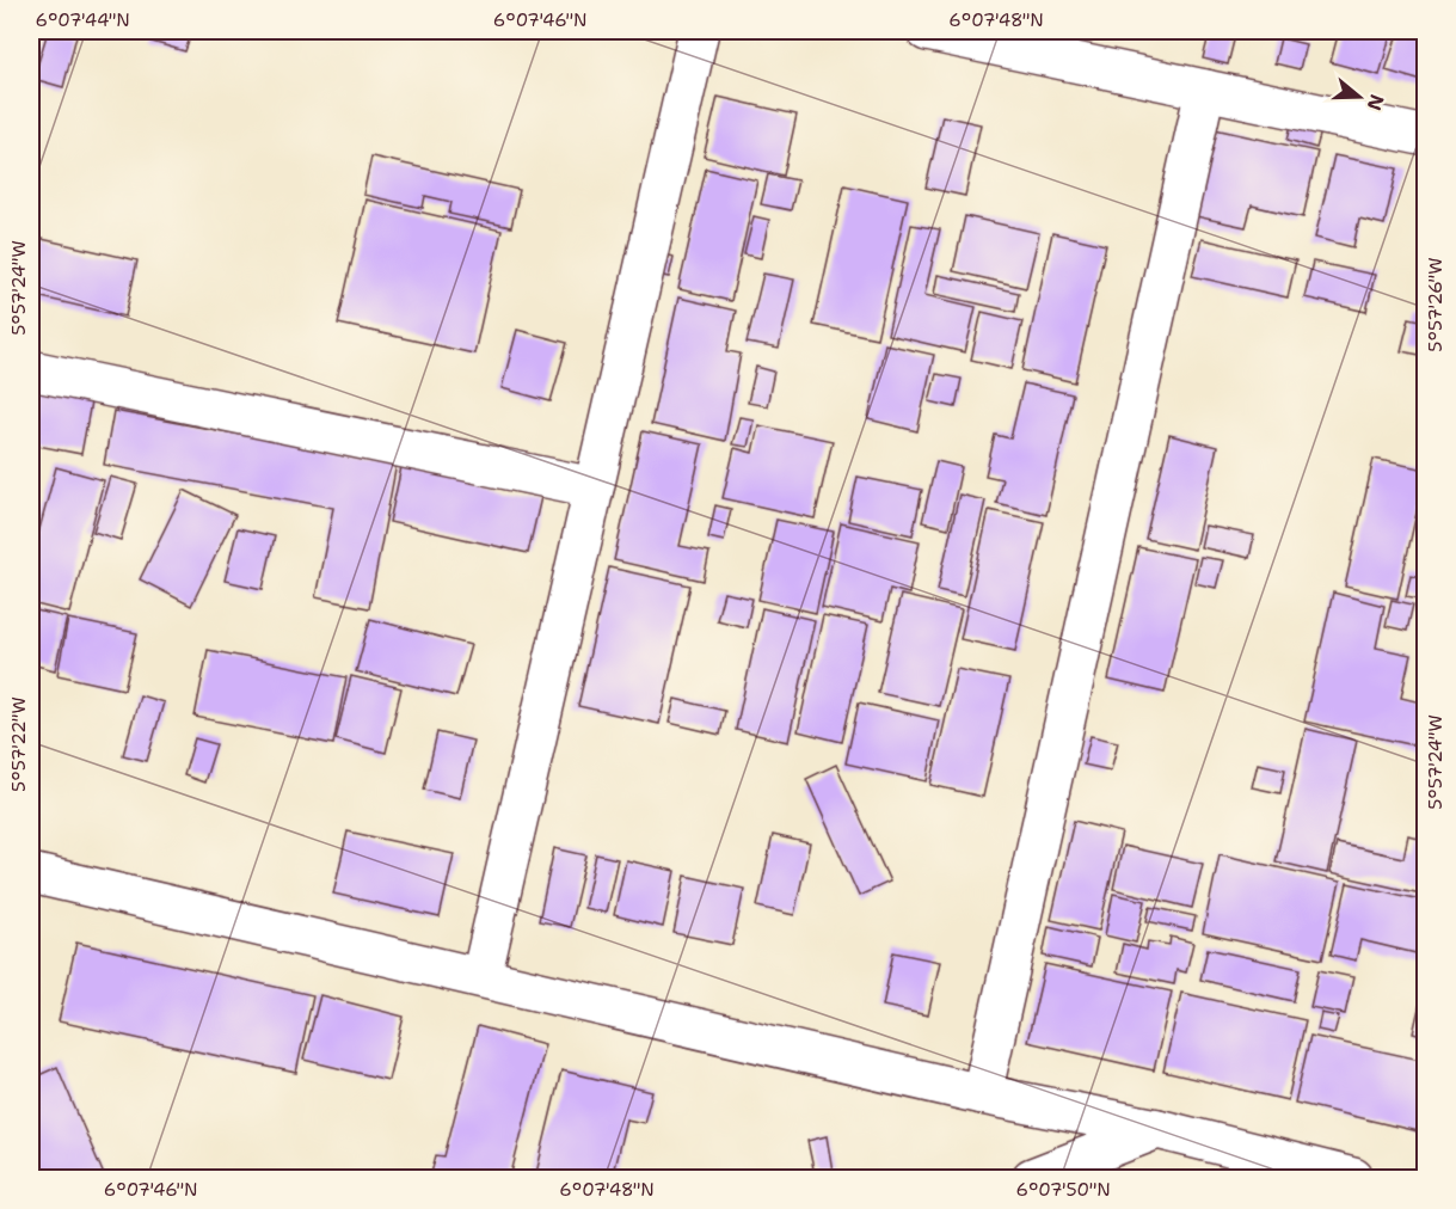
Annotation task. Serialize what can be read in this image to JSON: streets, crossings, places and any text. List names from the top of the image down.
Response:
{
  "north": "right",
  "coordinates": [
    "6°07'44\"N",
    "6°07'46\"N",
    "6°07'48\"N",
    "5°57'24\"W",
    "5°57'26\"W",
    "5°57'22\"W",
    "6°07'50\"N"
  ]
}
